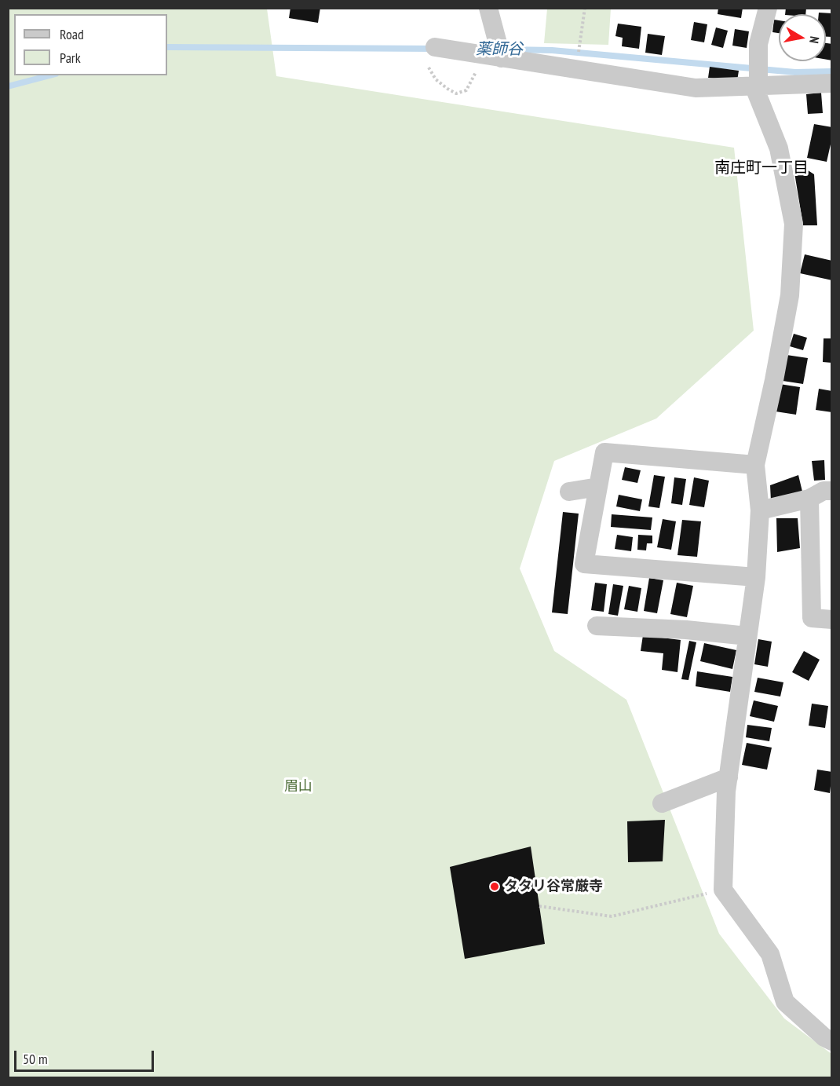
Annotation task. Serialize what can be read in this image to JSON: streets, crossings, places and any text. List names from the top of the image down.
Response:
{
  "districts": ["南庄町一丁目"],
  "water": ["薬師谷"],
  "parks": ["眉山"],
  "places": ["タタリ谷常厳寺"],
  "legend": ["Road", "Park"],
  "scale_bar": "50 m",
  "north": "right"
}
